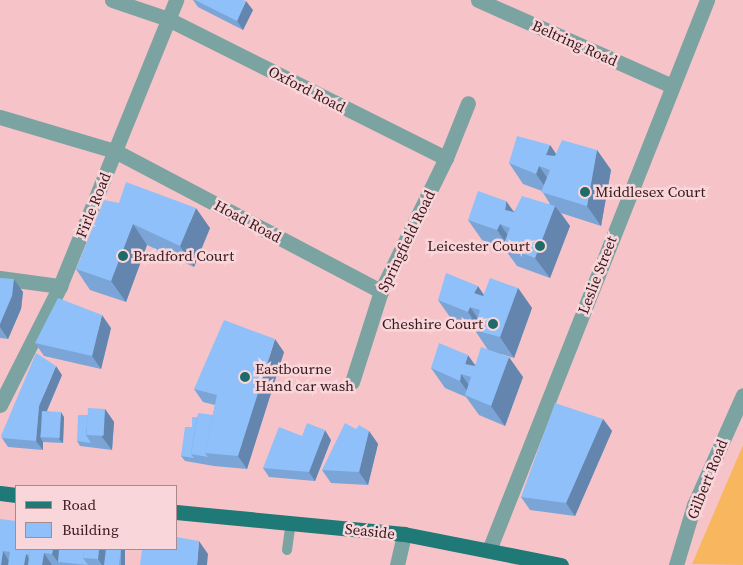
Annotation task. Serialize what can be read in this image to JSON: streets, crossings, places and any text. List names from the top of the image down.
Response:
{
  "streets": {
    "main road": ["Seaside"],
    "street": [
      "Beltring Road",
      "Oxford Road",
      "Firle Road",
      "Hoad Road",
      "Springfield Road",
      "Leslie Street",
      "Gilbert Road"
    ]
  },
  "crossings": [
    ["Beltring Road", "Leslie Street"],
    ["Oxford Road", "Firle Road"],
    ["Oxford Road", "Springfield Road"],
    ["Firle Road", "Hoad Road"],
    ["Hoad Road", "Springfield Road"],
    ["Leslie Street", "Seaside"]
  ],
  "places": [
    "Middlesex Court",
    "Leicester Court",
    "Bradford Court",
    "Cheshire Court",
    "Eastbourne Hand car wash"
  ],
  "legend": ["Road", "Building"]
}
